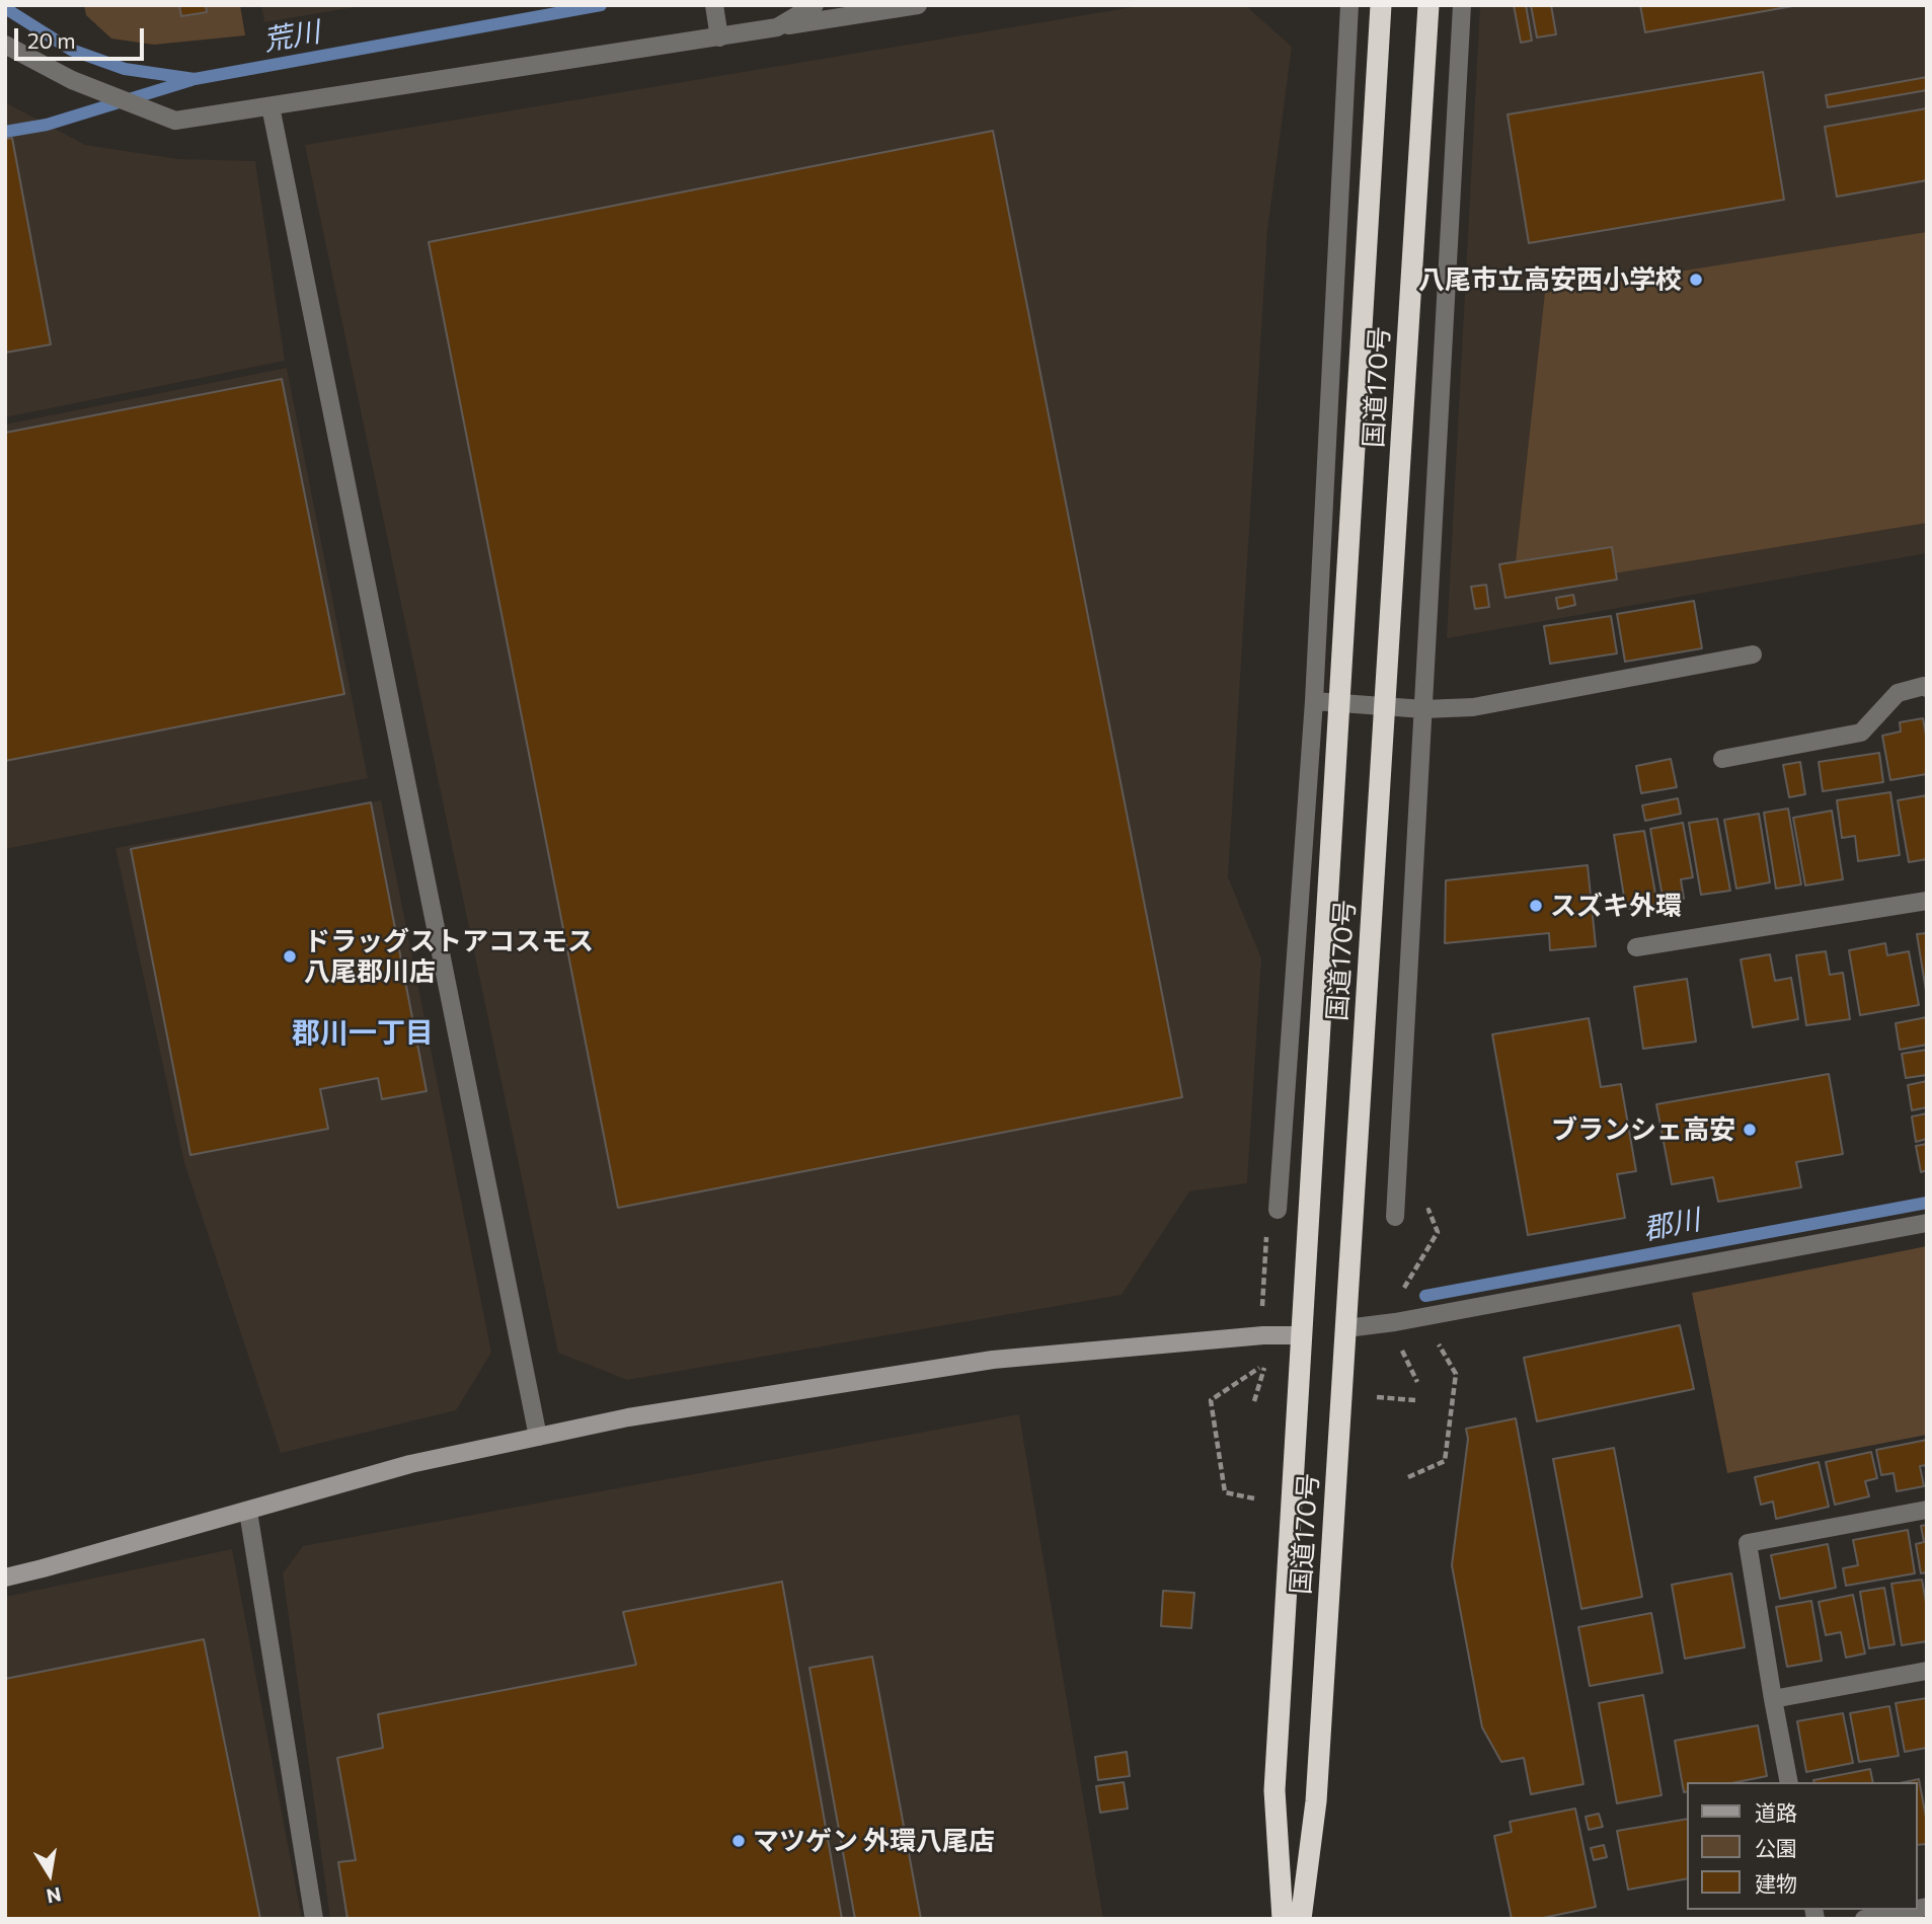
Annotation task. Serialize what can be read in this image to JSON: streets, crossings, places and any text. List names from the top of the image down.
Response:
{
  "streets": {
    "highway": ["国道170号"]
  },
  "districts": ["郡川一丁目"],
  "water": ["荒川", "郡川"],
  "places": [
    "八尾市立高安西小学校",
    "スズキ外環",
    "ドラッグストアコスモス 八尾郡川店",
    "ブランシェ高安",
    "マツゲン 外環八尾店"
  ],
  "legend": ["道路", "公園", "建物"],
  "scale_bar": "20 m",
  "north": "bottom"
}
